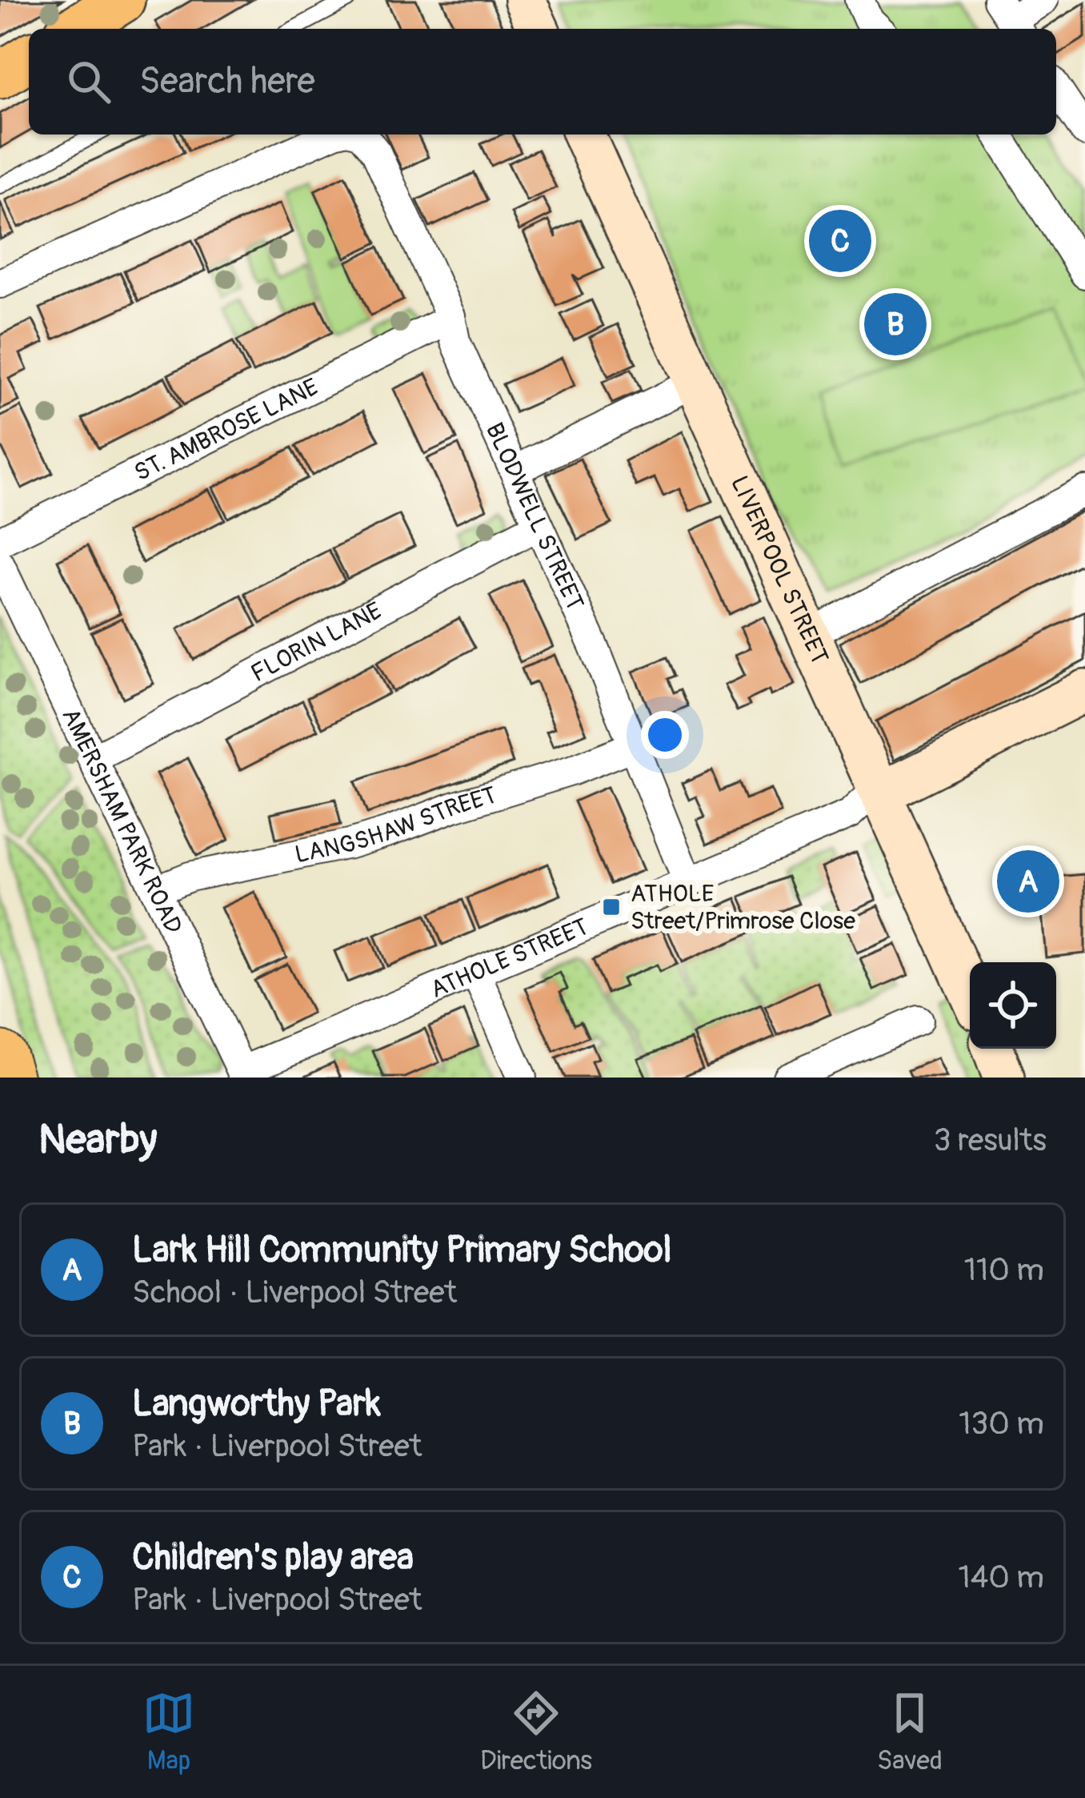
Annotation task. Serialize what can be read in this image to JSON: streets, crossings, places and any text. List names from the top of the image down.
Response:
{
  "streets": {
    "street": [
      "ST. AMBROSE LANE",
      "BLODWELL STREET",
      "LIVERPOOL STREET",
      "FLORIN LANE",
      "AMERSHAM PARK ROAD",
      "LANGSHAW STREET",
      "ATHOLE STREET"
    ]
  },
  "crossings": [
    ["ST. AMBROSE LANE", "BLODWELL STREET"],
    ["BLODWELL STREET", "FLORIN LANE"],
    ["BLODWELL STREET", "LANGSHAW STREET"],
    ["BLODWELL STREET", "ATHOLE STREET"],
    ["LIVERPOOL STREET", "ATHOLE STREET"],
    ["FLORIN LANE", "AMERSHAM PARK ROAD"],
    ["AMERSHAM PARK ROAD", "LANGSHAW STREET"],
    ["AMERSHAM PARK ROAD", "ATHOLE STREET"]
  ],
  "places": {
    "transit": ["ATHOLE Street/Primrose Close"]
  },
  "page": {
    "search": "Search here",
    "pins": ["C", "B", "A"],
    "heading": ["Nearby", "3 results"],
    "list": [
      {
        "mark": "A",
        "name": "Lark Hill Community Primary School",
        "note": "School · Liverpool Street",
        "value": "110 m"
      },
      {
        "mark": "B",
        "name": "Langworthy Park",
        "note": "Park · Liverpool Street",
        "value": "130 m"
      },
      {
        "mark": "C",
        "name": "Children's play area",
        "note": "Park · Liverpool Street",
        "value": "140 m"
      }
    ],
    "nav": ["Map", "Directions", "Saved"]
  }
}
